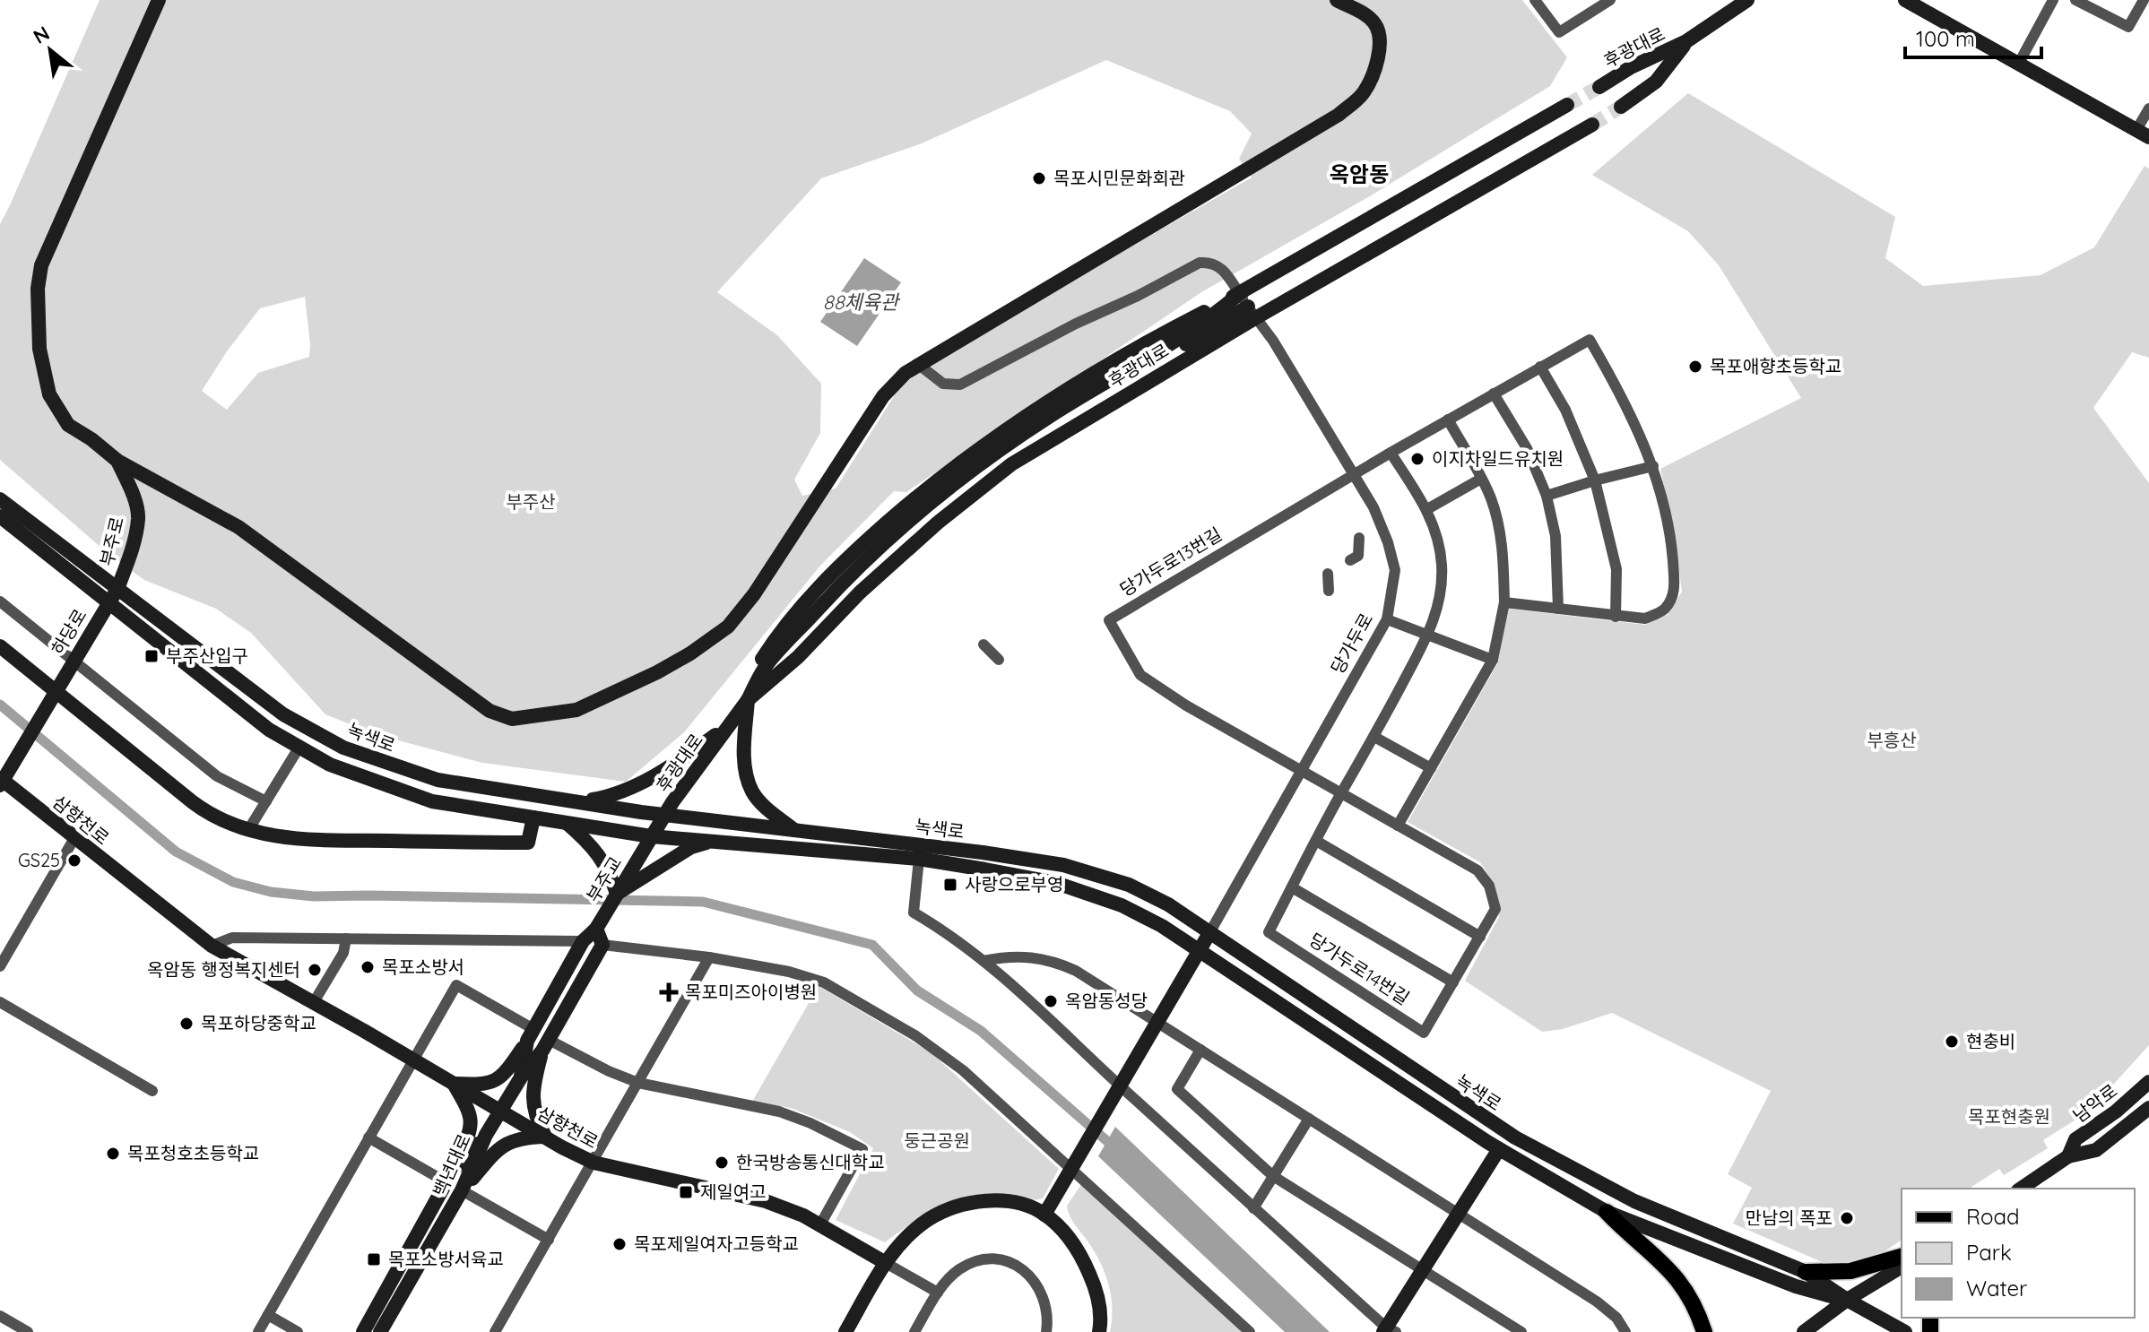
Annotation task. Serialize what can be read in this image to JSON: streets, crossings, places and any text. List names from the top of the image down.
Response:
{
  "streets": {
    "street": [
      "후광대로",
      "부주로",
      "당가두로13번길",
      "하당로",
      "당가두로",
      "녹색로",
      "삼향천로",
      "부주교",
      "당가두로14번길",
      "남악로",
      "백년대로"
    ]
  },
  "crossings": [
    ["후광대로", "당가두로"],
    ["후광대로", "녹색로"],
    ["후광대로", "부주교"],
    ["부주로", "하당로"],
    ["부주로", "녹색로"],
    ["당가두로13번길", "당가두로"],
    ["하당로", "녹색로"],
    ["하당로", "삼향천로"],
    ["당가두로", "녹색로"],
    ["녹색로", "부주교"]
  ],
  "districts": ["옥암동"],
  "water": ["88체육관"],
  "parks": [
    "부주산",
    "부흥산",
    "목포현충원",
    "둥근공원"
  ],
  "places": {
    "other": [
      "목포시민문화회관",
      "목포애향초등학교",
      "이지차일드유치원",
      "GS25",
      "목포소방서",
      "옥암동 행정복지센터",
      "옥암동성당",
      "목포하당중학교",
      "현충비",
      "목포청호초등학교",
      "한국방송통신대학교",
      "만남의 폭포",
      "목포제일여자고등학교"
    ],
    "transit": [
      "부주산입구",
      "사랑으로부영",
      "제일여고",
      "목포소방서육교"
    ],
    "health": ["목포미즈아이병원"]
  },
  "legend": ["Road", "Park", "Water"],
  "scale_bar": "100 m",
  "north": "top left"
}
